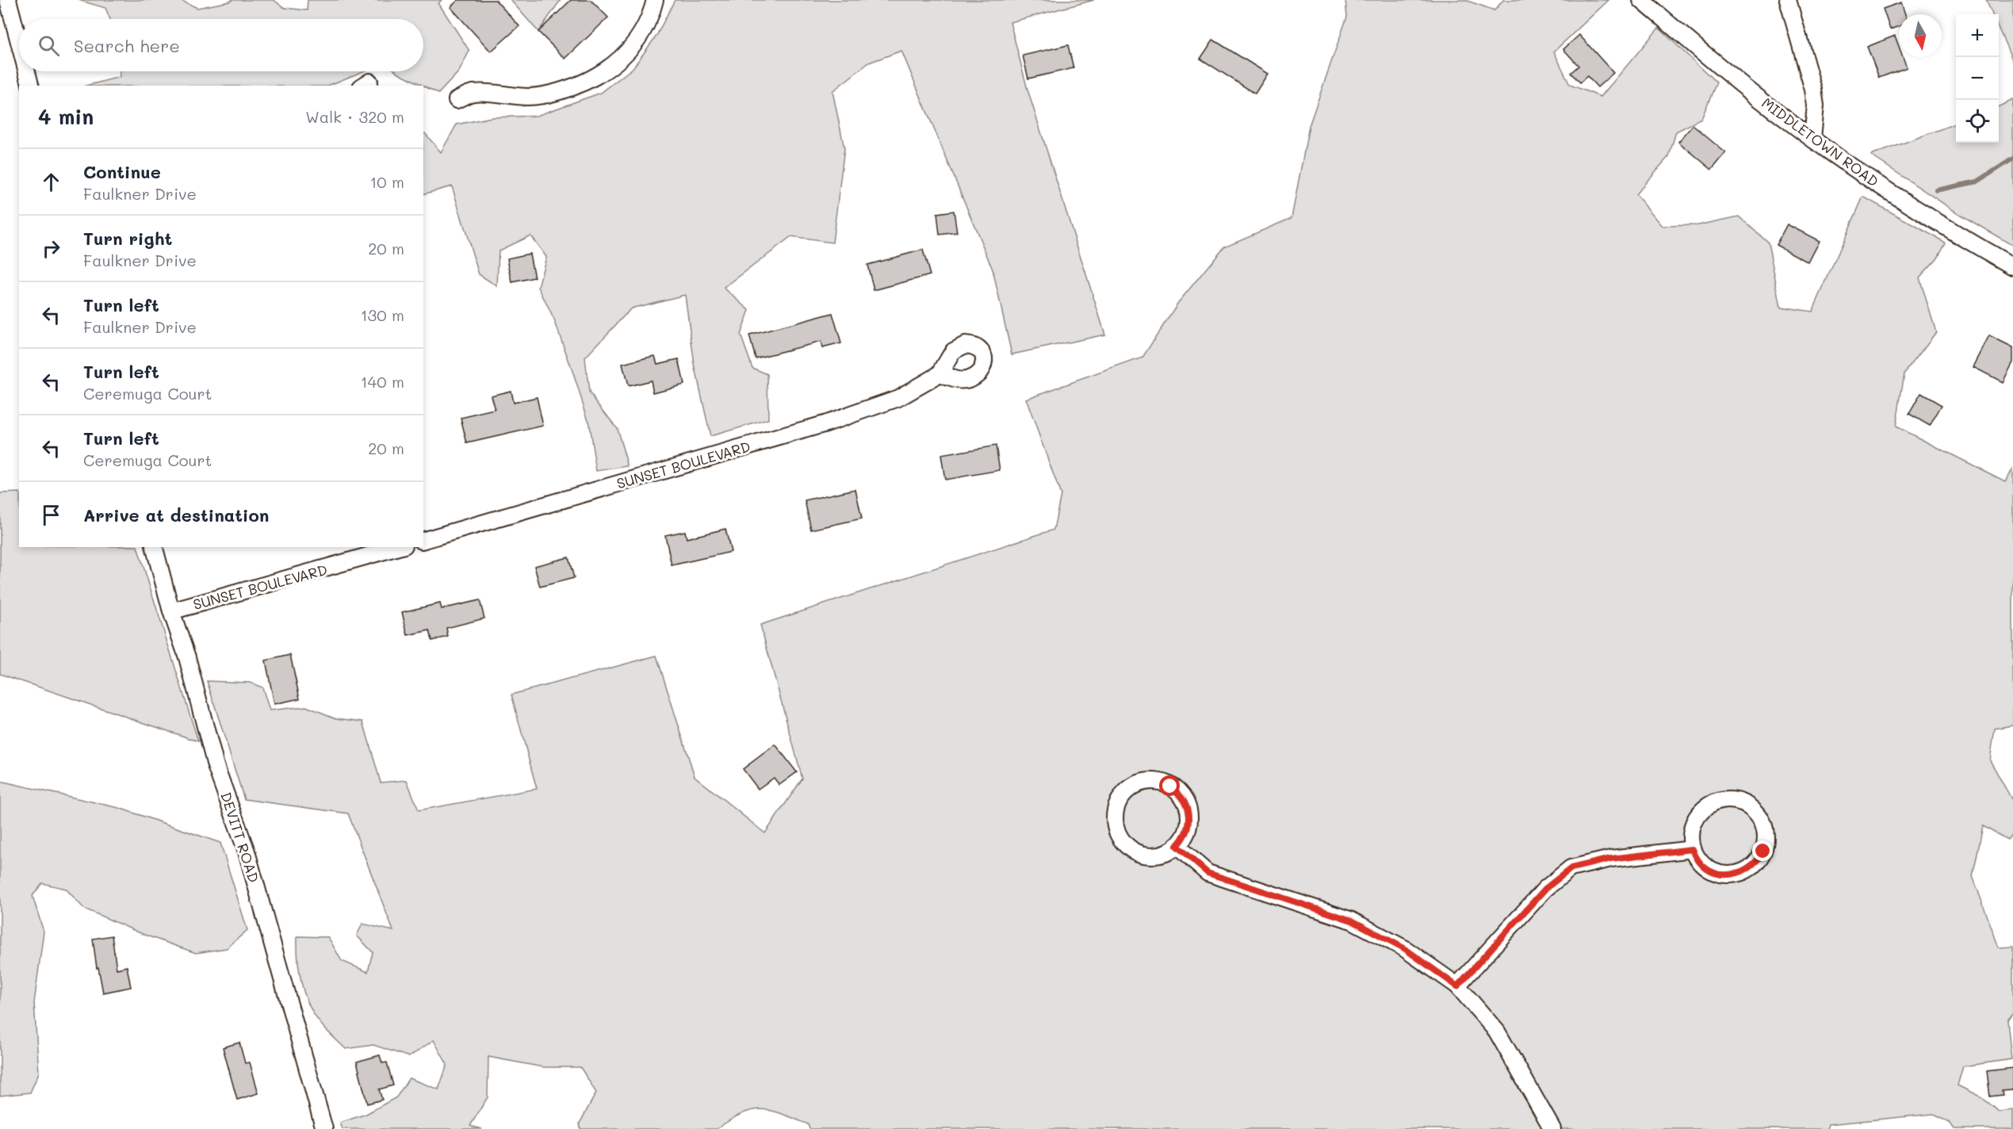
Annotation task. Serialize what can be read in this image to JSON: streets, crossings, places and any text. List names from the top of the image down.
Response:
{
  "streets": {
    "street": ["MIDDLETOWN ROAD", "SUNSET BOULEVARD", "DEVITT ROAD"]
  },
  "crossings": [
    ["SUNSET BOULEVARD", "DEVITT ROAD"]
  ],
  "north": "bottom",
  "page": {
    "map_buttons": ["+", "−"],
    "search": "Search here",
    "heading": ["4 min", "Walk · 320 m"],
    "list": [
      ["Continue", "Faulkner Drive", "10 m"],
      ["Turn right", "Faulkner Drive", "20 m"],
      ["Turn left", "Faulkner Drive", "130 m"],
      ["Turn left", "Ceremuga Court", "140 m"],
      ["Turn left", "Ceremuga Court", "20 m"],
      "Arrive at destination"
    ]
  }
}
